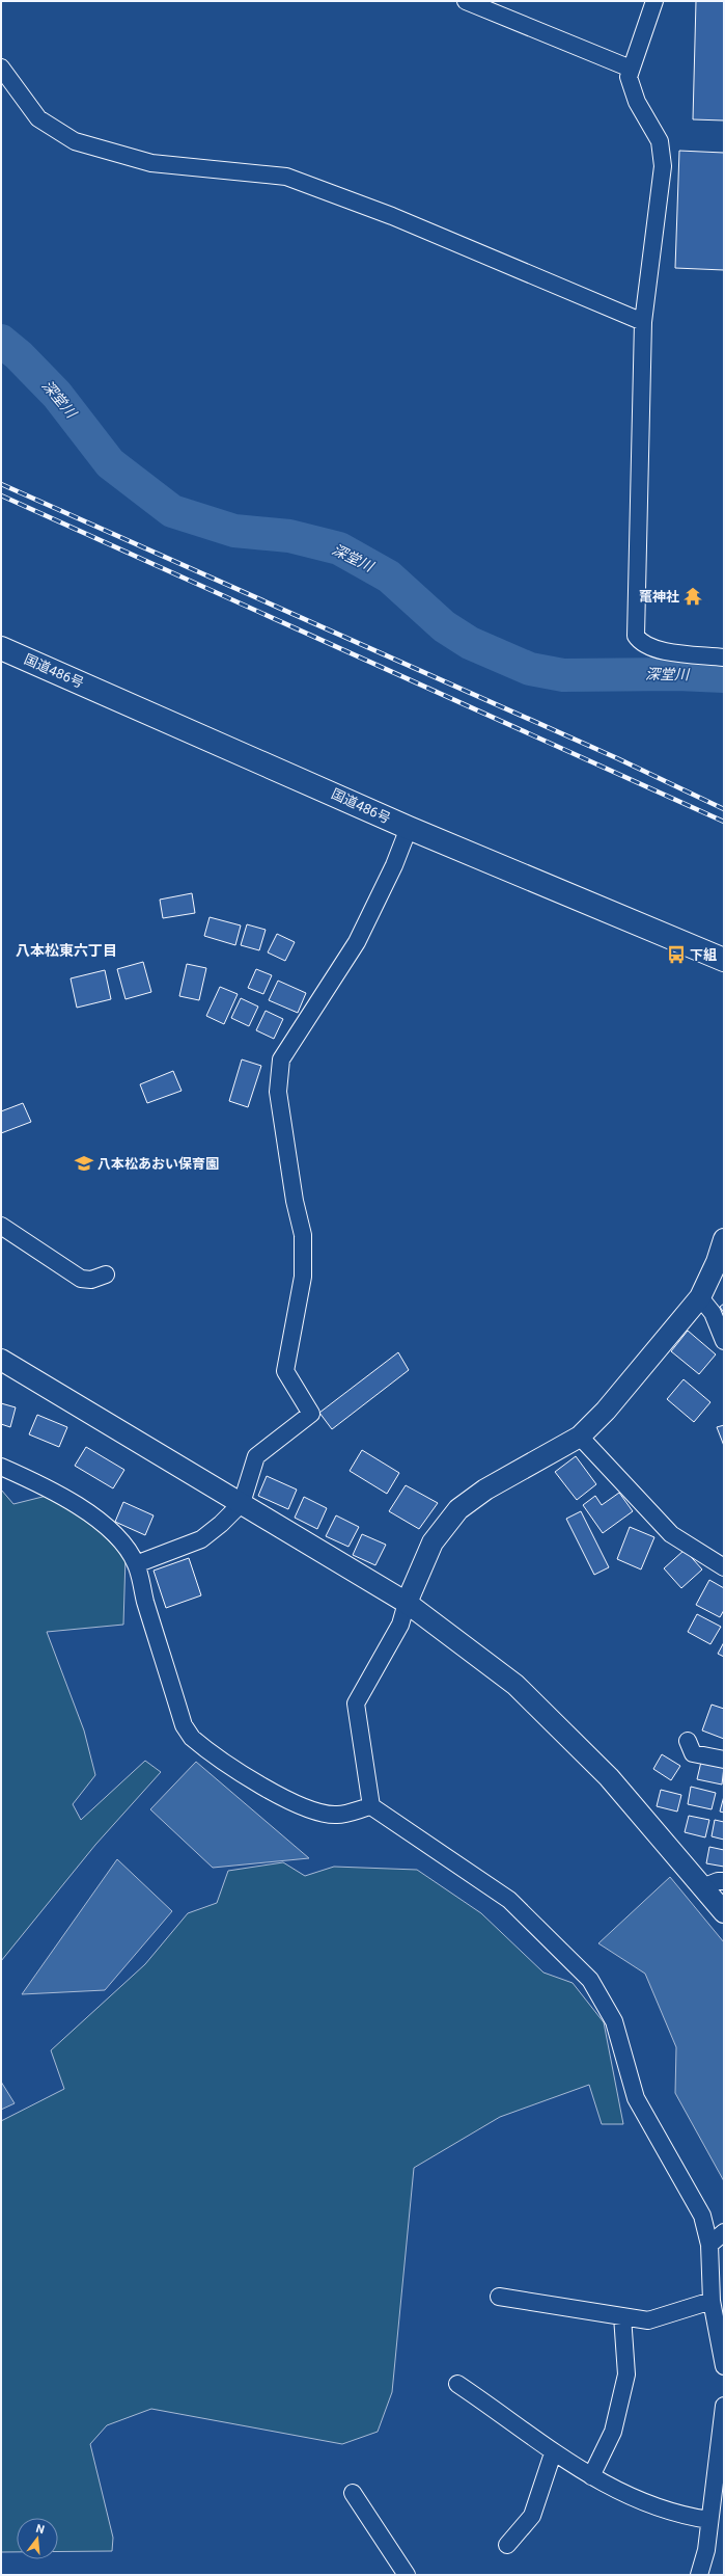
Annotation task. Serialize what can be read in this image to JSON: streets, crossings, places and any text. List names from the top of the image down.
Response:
{
  "streets": {
    "highway": ["国道486号"]
  },
  "districts": ["八本松東六丁目"],
  "water": ["深堂川"],
  "places": {
    "temple": ["竃神社"],
    "bus stop": ["下組"],
    "school or university": ["八本松あおい保育園"]
  },
  "north": "top"
}
